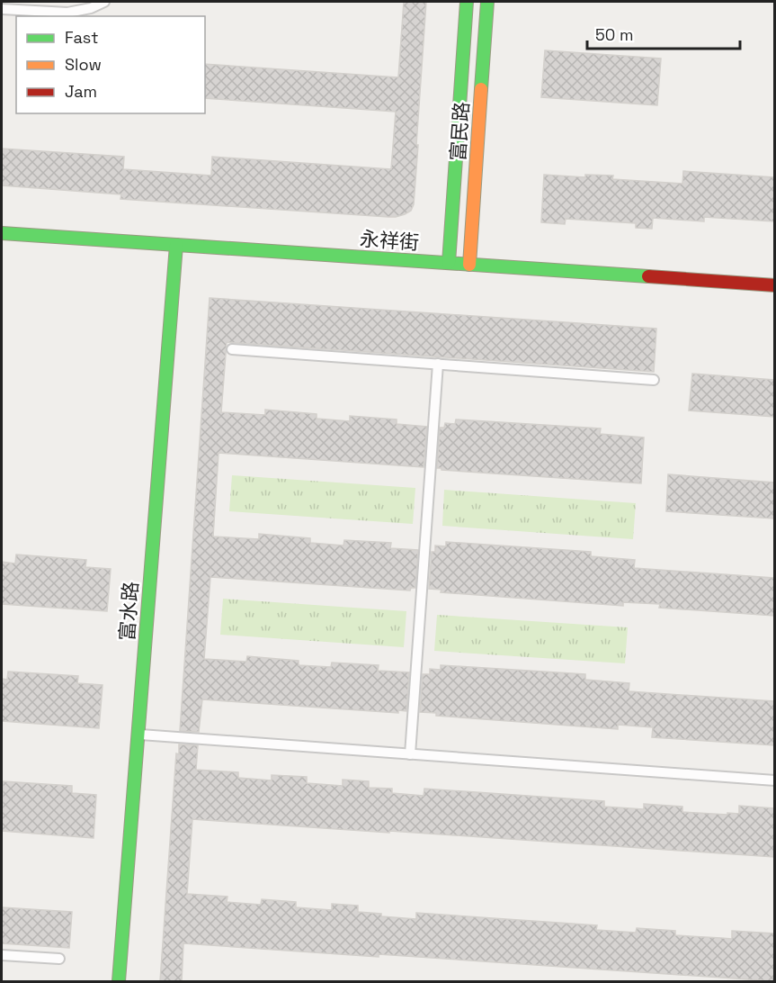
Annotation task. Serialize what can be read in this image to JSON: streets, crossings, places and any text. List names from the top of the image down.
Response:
{
  "streets": {
    "street": ["富民路", "永祥街", "富水路"]
  },
  "crossings": [
    ["富民路", "永祥街"],
    ["永祥街", "富水路"]
  ],
  "legend": ["Fast", "Slow", "Jam"],
  "scale_bar": "50 m"
}
